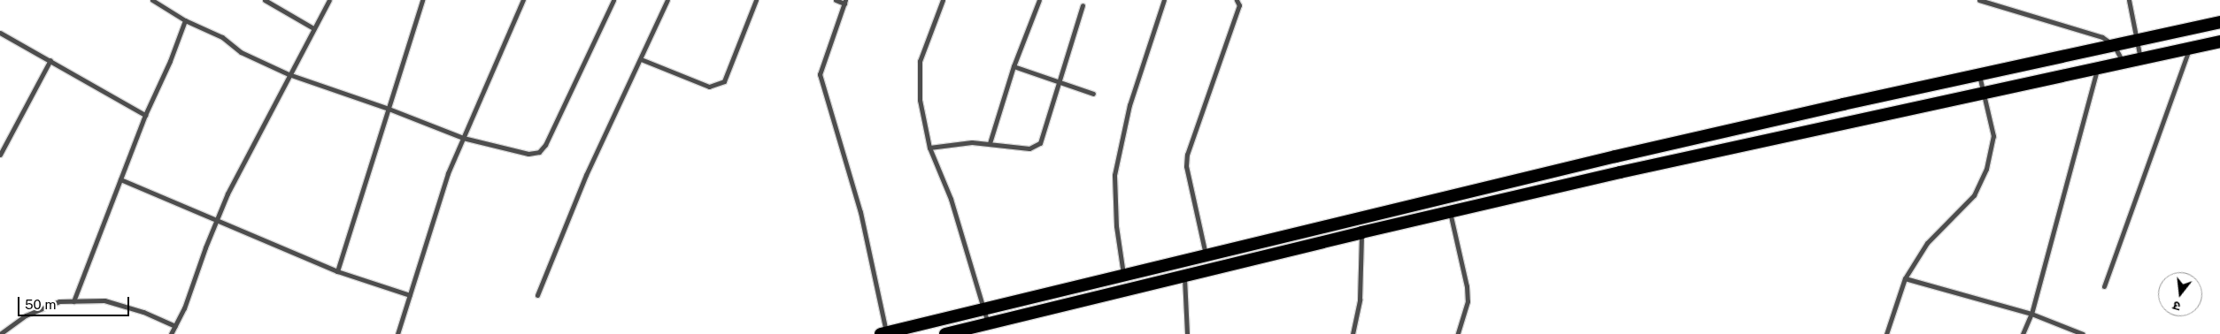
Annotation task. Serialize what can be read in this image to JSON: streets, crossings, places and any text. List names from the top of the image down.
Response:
{
  "scale_bar": "50 m",
  "north": "bottom"
}
